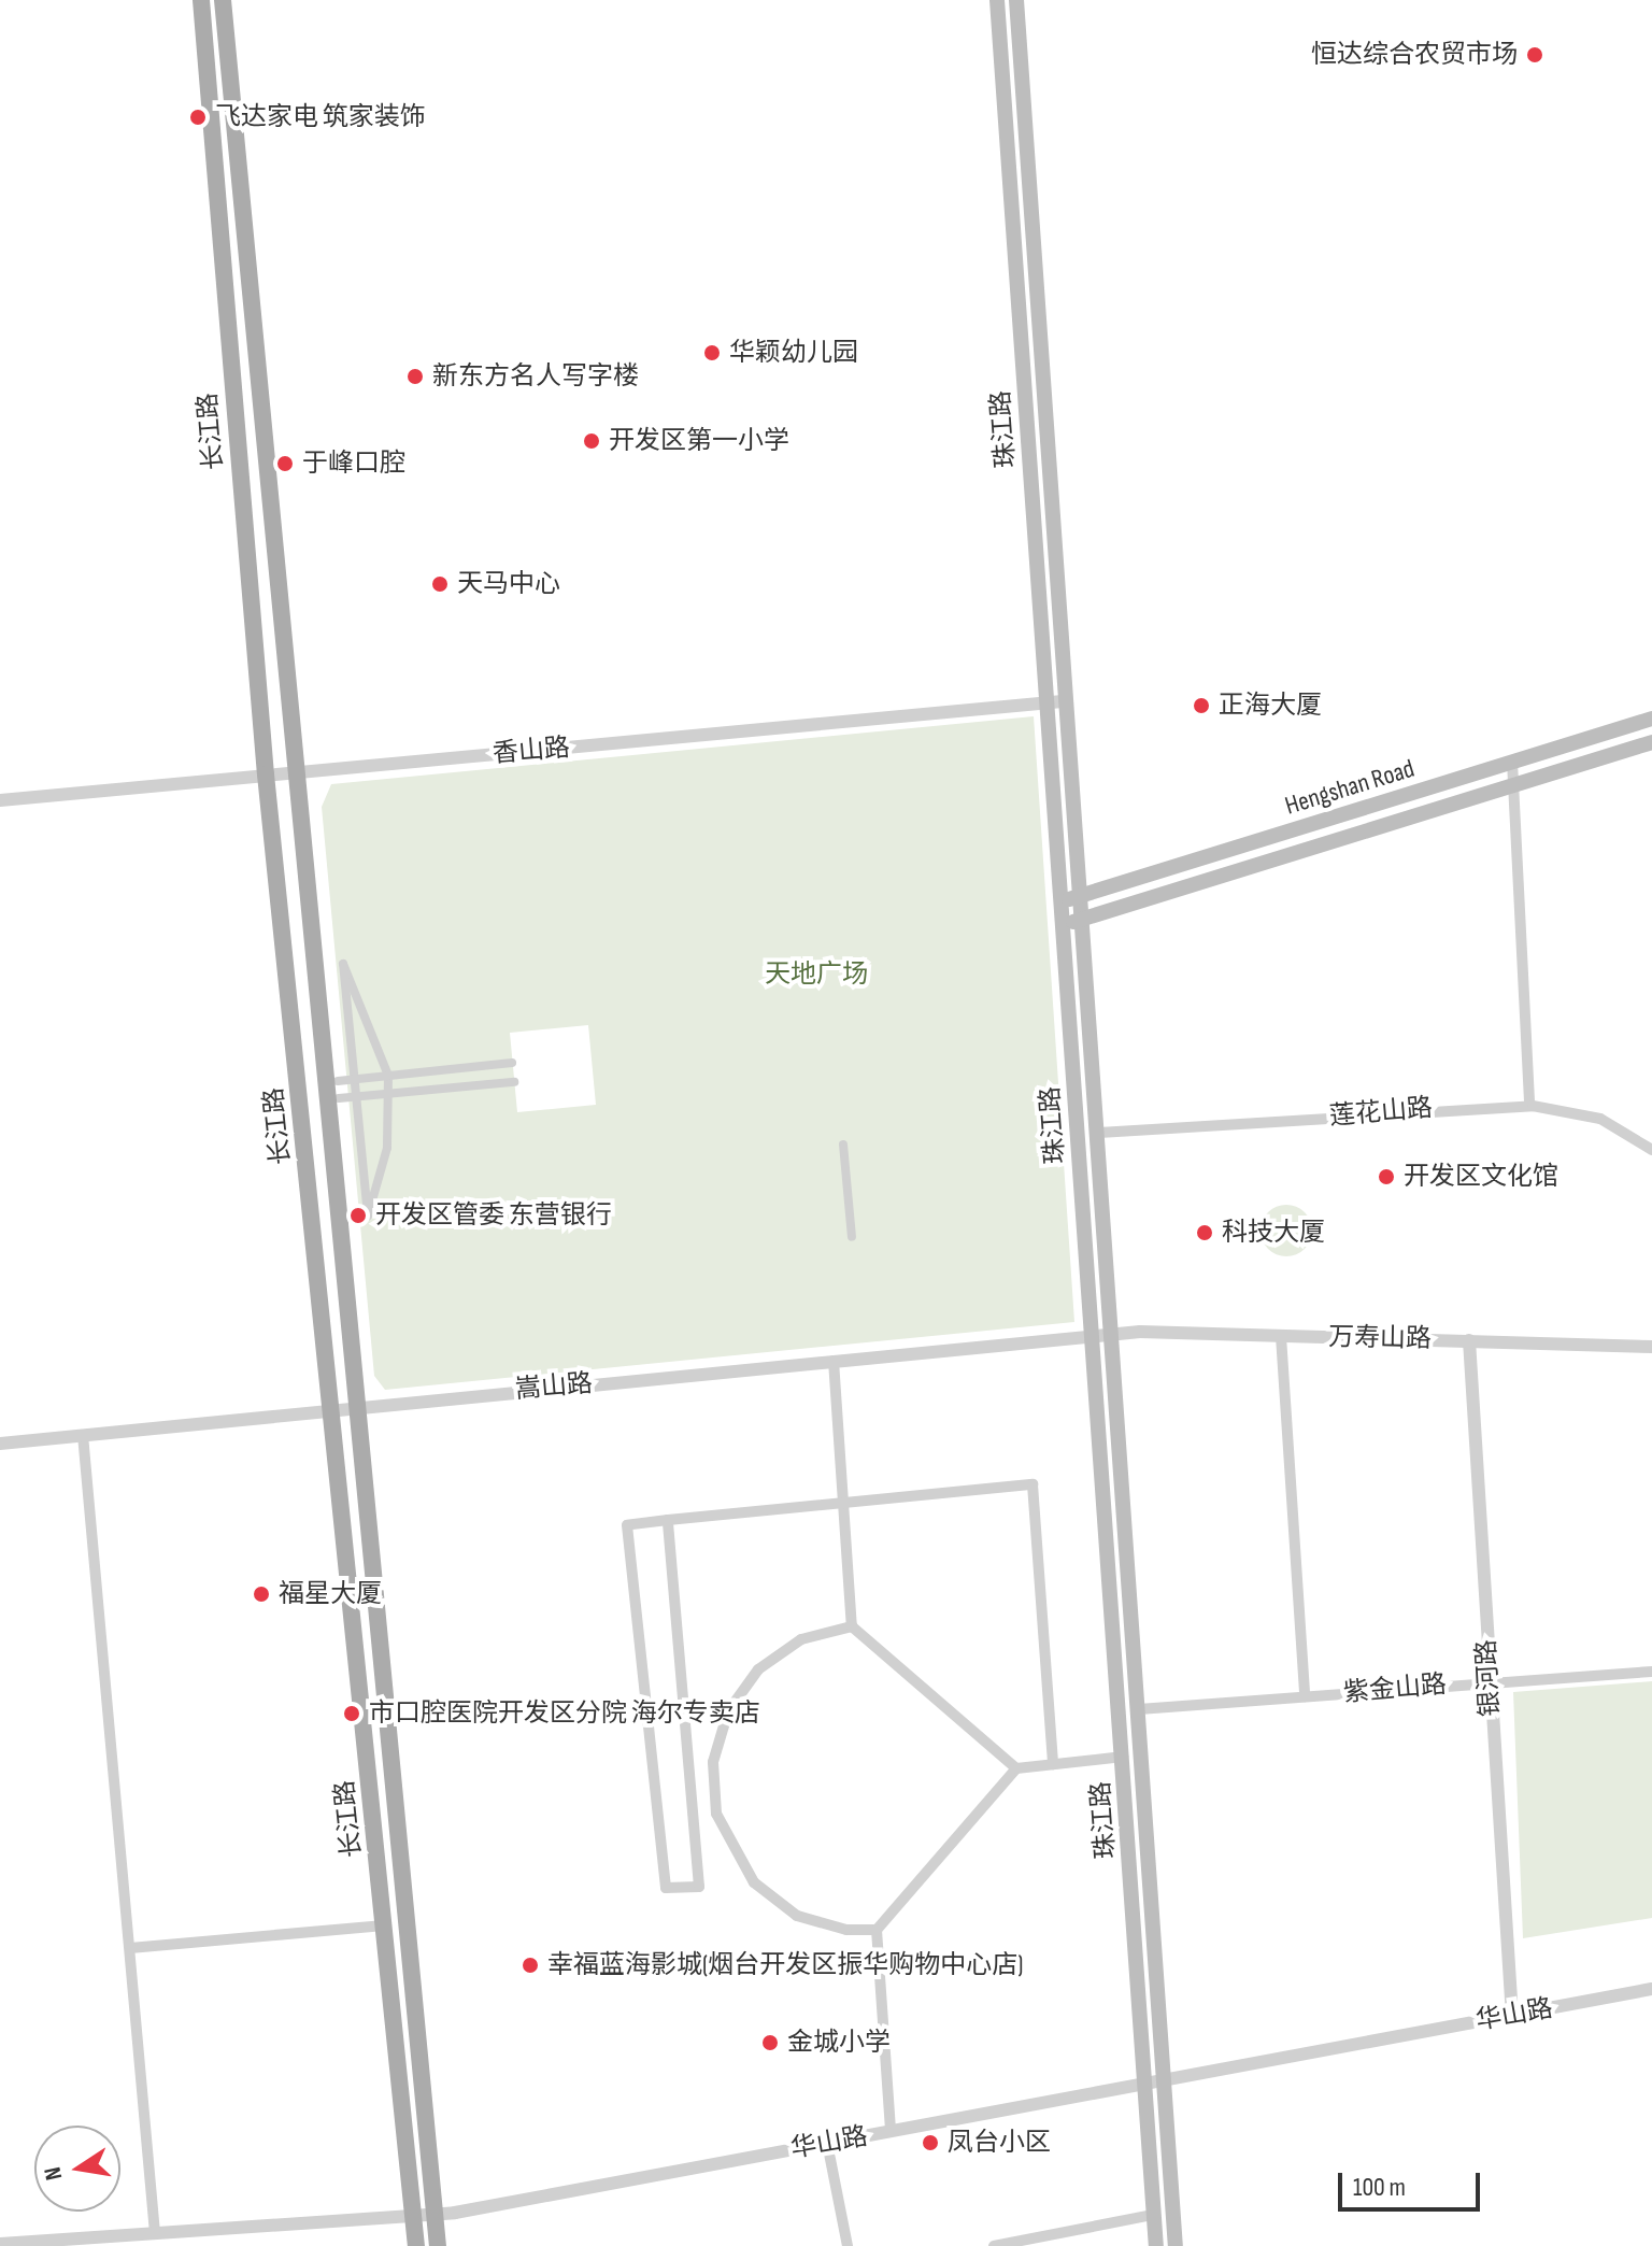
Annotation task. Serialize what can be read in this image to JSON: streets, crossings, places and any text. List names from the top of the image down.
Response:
{
  "streets": {
    "main road": ["珠江路", "长江路", "Hengshan Road"],
    "street": [
      "香山路",
      "莲花山路",
      "万寿山路",
      "嵩山路",
      "银河路",
      "紫金山路",
      "华山路"
    ]
  },
  "crossings": [
    ["珠江路", "香山路"],
    ["珠江路", "Hengshan Road"],
    ["珠江路", "嵩山路"],
    ["珠江路", "华山路"],
    ["长江路", "香山路"],
    ["长江路", "嵩山路"],
    ["长江路", "华山路"],
    ["万寿山路", "嵩山路"],
    ["万寿山路", "银河路"],
    ["银河路", "紫金山路"],
    ["银河路", "华山路"]
  ],
  "parks": ["天地广场"],
  "places": [
    "恒达综合农贸市场",
    "飞达家电 筑家装饰",
    "华颖幼儿园",
    "新东方名人写字楼",
    "开发区第一小学",
    "于峰口腔",
    "天马中心",
    "正海大厦",
    "开发区文化馆",
    "开发区管委 东营银行",
    "科技大厦",
    "福星大厦",
    "市口腔医院开发区分院 海尔专卖店",
    "幸福蓝海影城(烟台开发区振华购物中心店)",
    "金城小学",
    "凤台小区"
  ],
  "scale_bar": "100 m",
  "north": "left"
}
